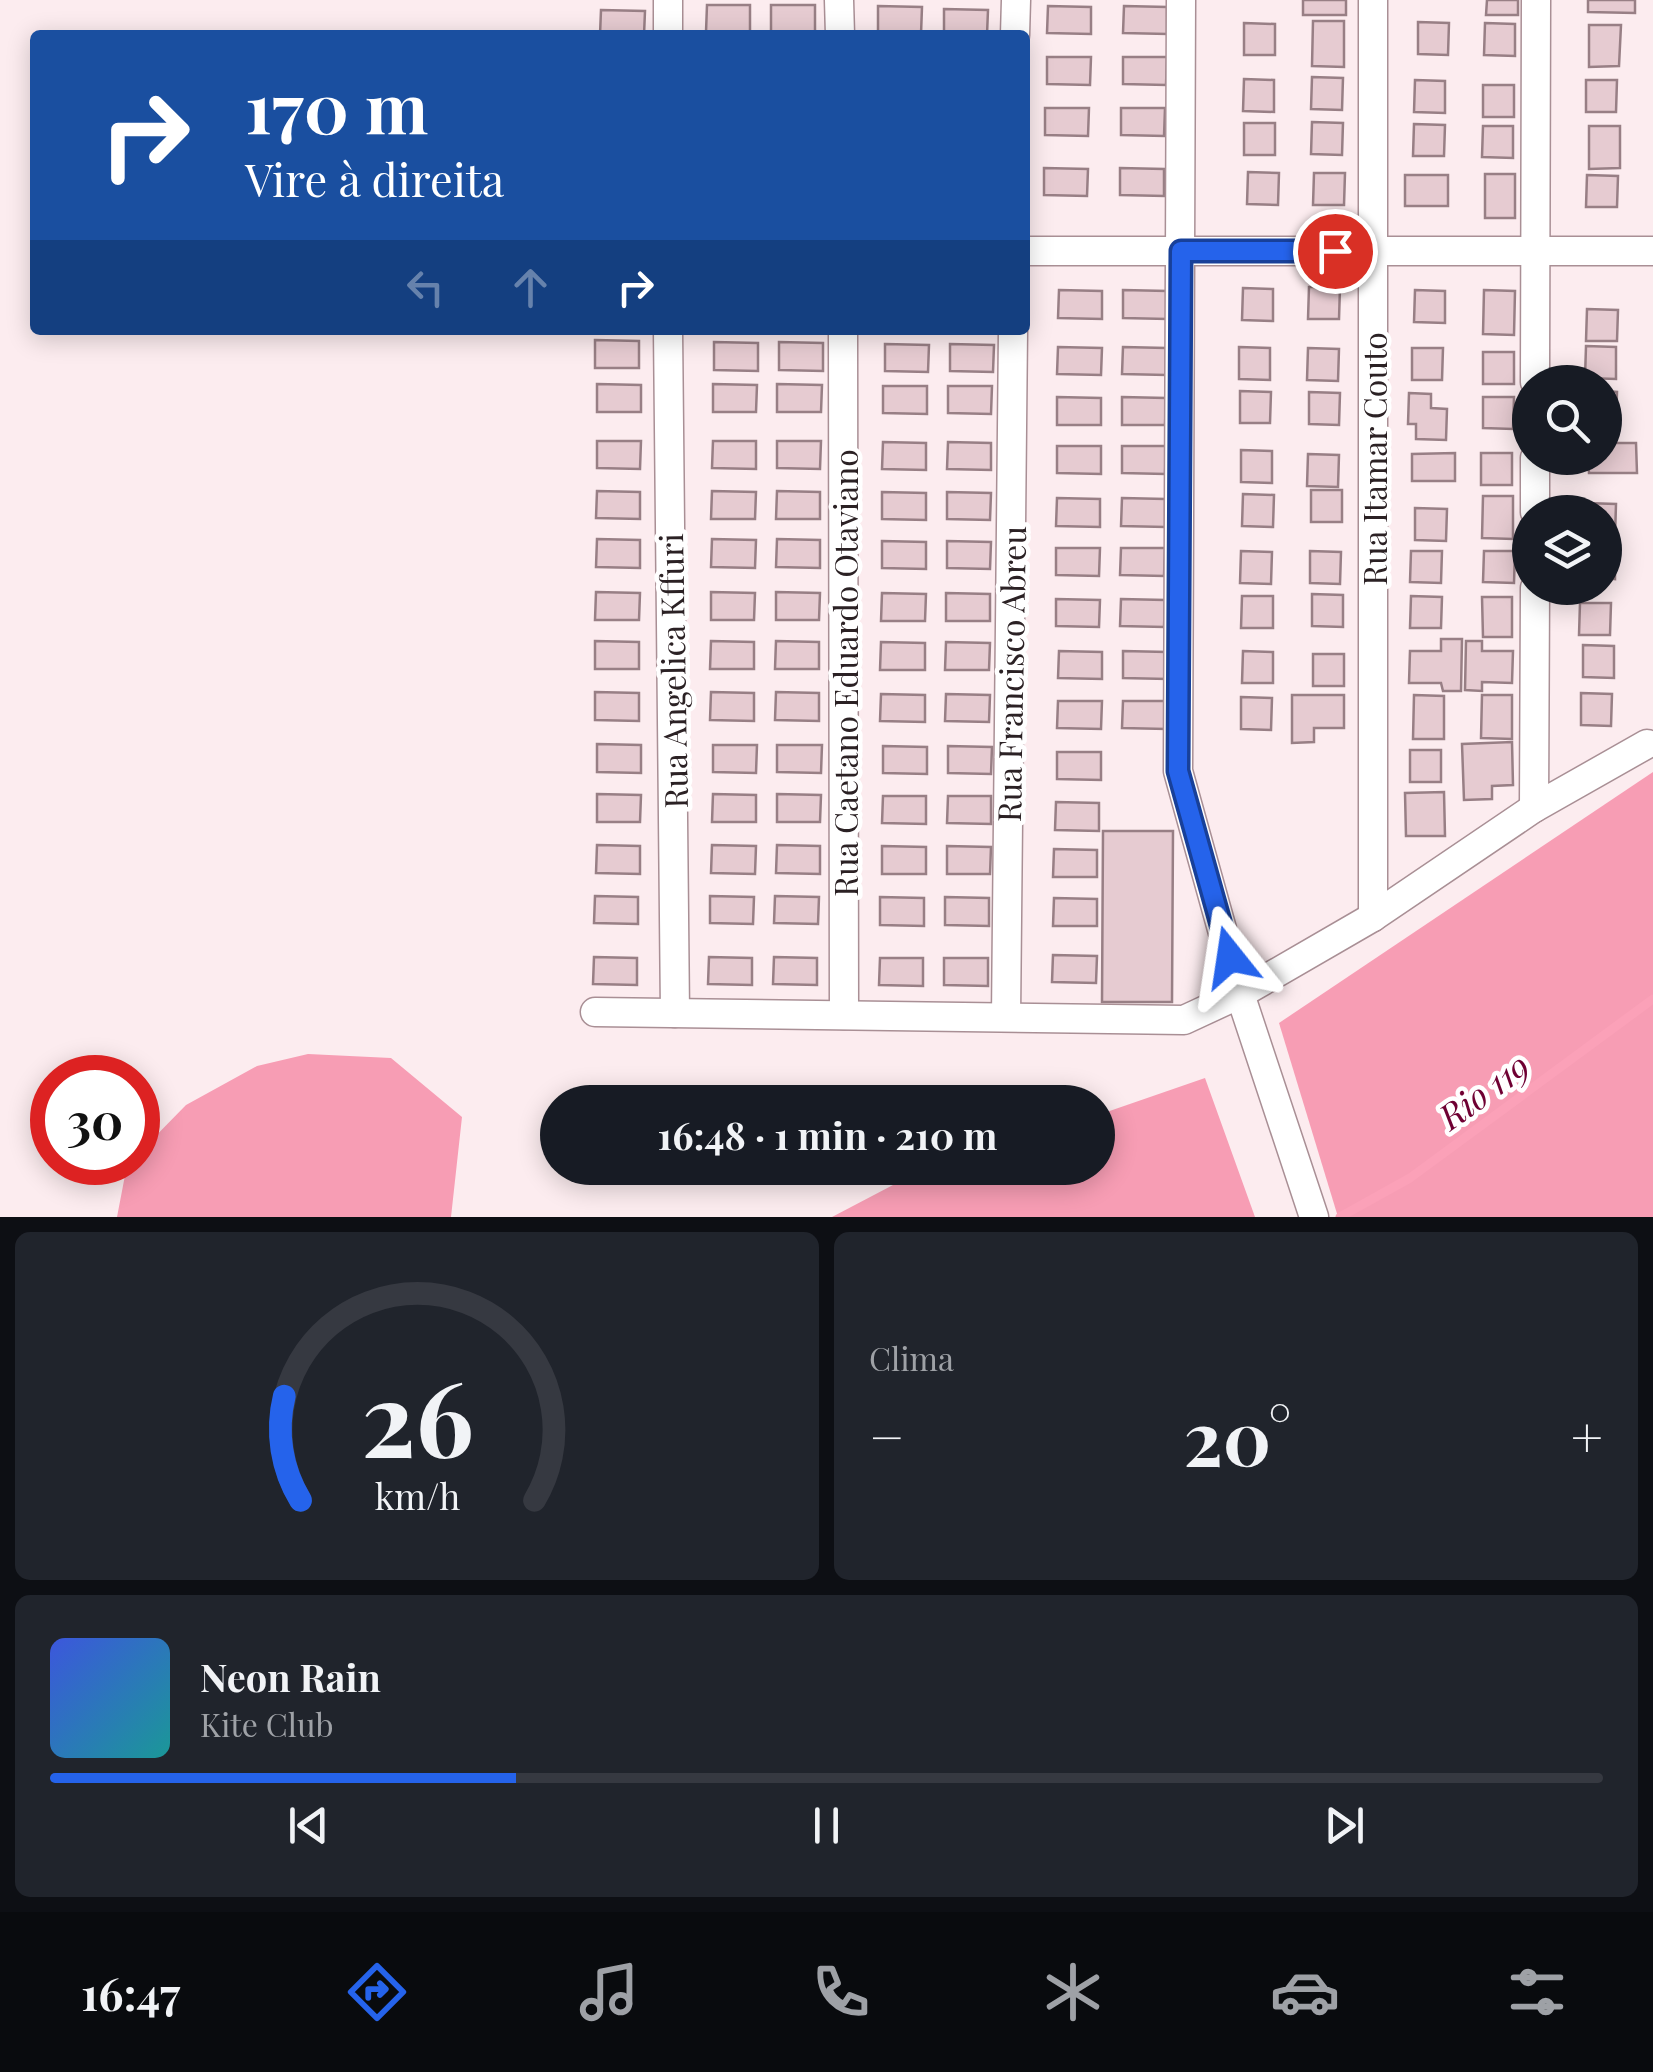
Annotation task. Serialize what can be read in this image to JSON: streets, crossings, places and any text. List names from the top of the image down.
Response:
{
  "streets": {
    "street": [
      "Rua Itamar Couto",
      "Rua Angelica Kffuri",
      "Rua Caetano Eduardo Otaviano",
      "Rua Francisco Abreu"
    ]
  },
  "water": ["Rio 119"],
  "page": {
    "turn": ["170 m", "Vire à direita"],
    "limit": "30",
    "trip": "16:48 · 1 min · 210 m",
    "tile": "Clima",
    "heat": ["−", "20°", "+"],
    "song": ["Neon Rain", "Kite Club"],
    "tabs": "16:47",
    "gauge": ["26", "km/h"]
  }
}
